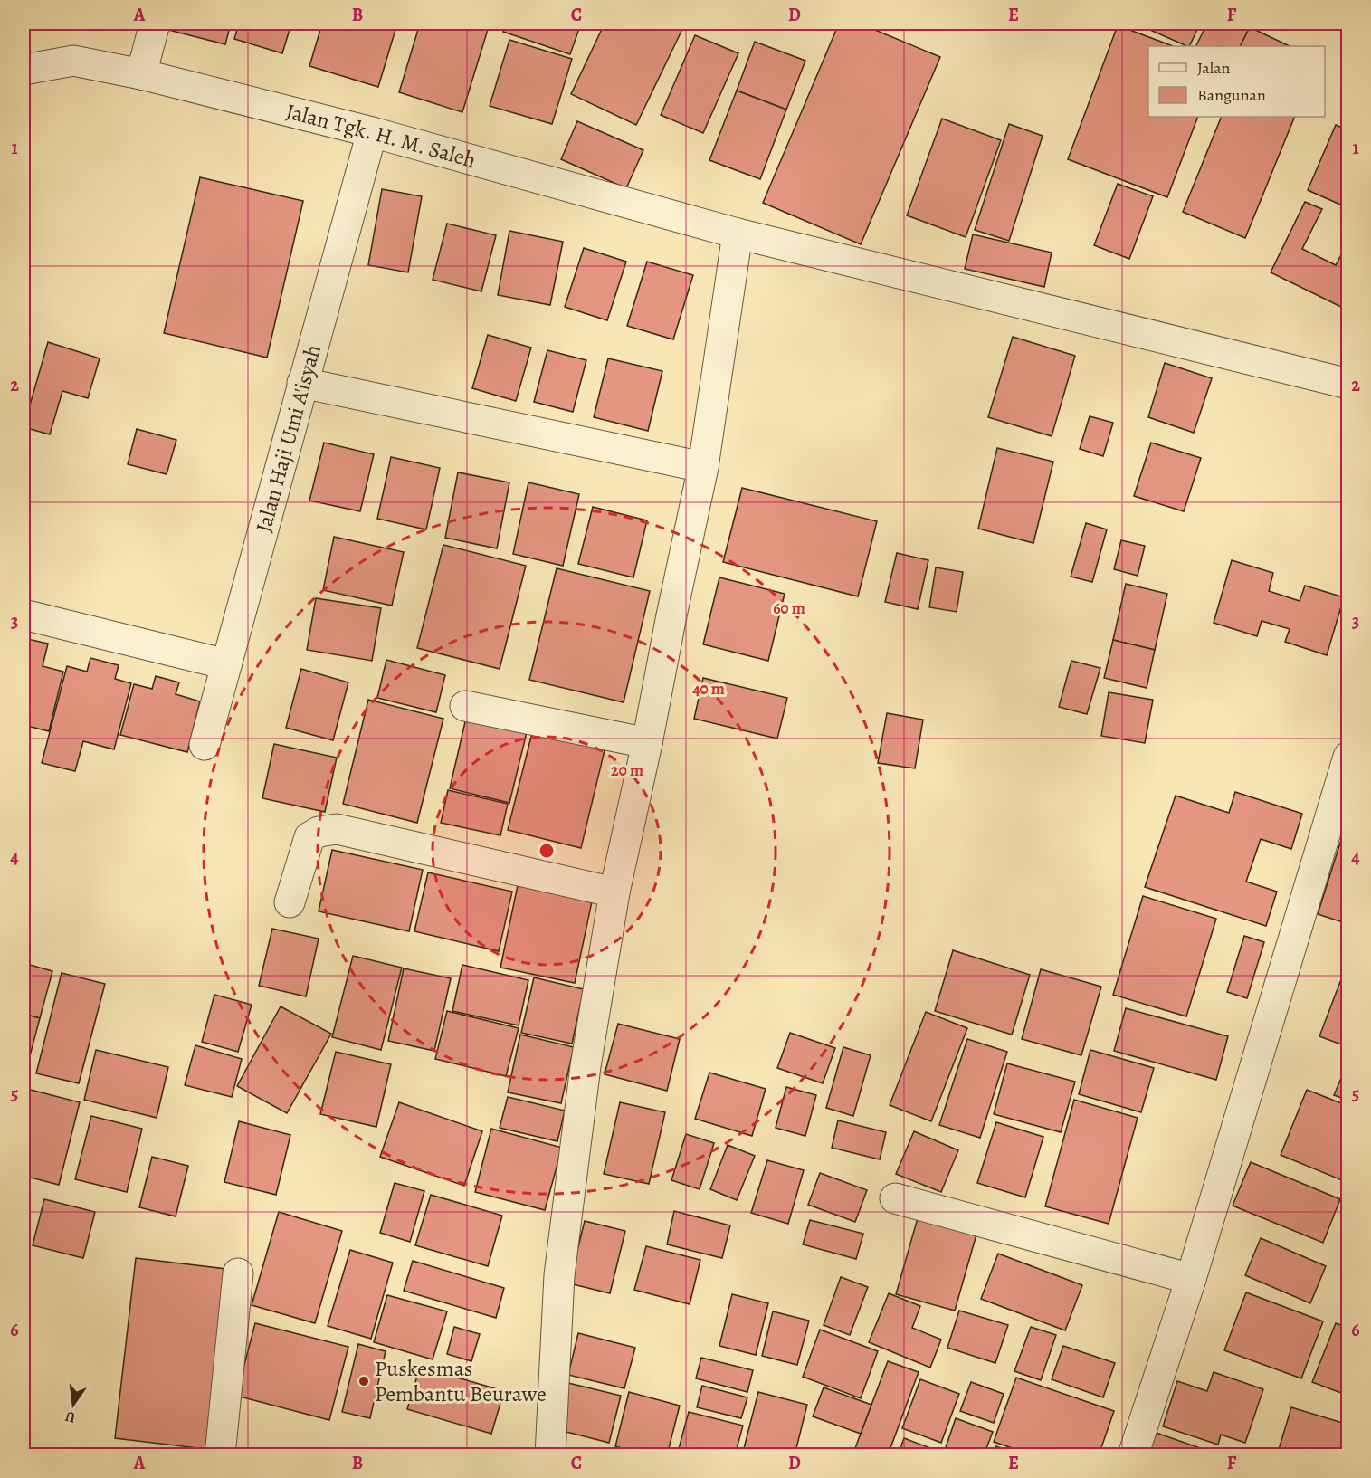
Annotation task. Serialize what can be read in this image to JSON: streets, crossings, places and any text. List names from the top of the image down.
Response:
{
  "streets": {
    "street": ["Jalan Tgk. H. M. Saleh", "Jalan Haji Umi A'isyah"]
  },
  "crossings": [
    ["Jalan Tgk. H. M. Saleh", "Jalan Haji Umi A'isyah"]
  ],
  "places": ["Puskesmas Pembantu Beurawe"],
  "legend": ["Jalan", "Bangunan"],
  "north": "bottom",
  "grid": {
    "columns": [
      "A",
      "B",
      "C",
      "D",
      "E",
      "F"
    ],
    "rows": [
      "1",
      "2",
      "3",
      "4",
      "5",
      "6"
    ]
  },
  "rings": ["60 m", "40 m", "20 m"]
}
